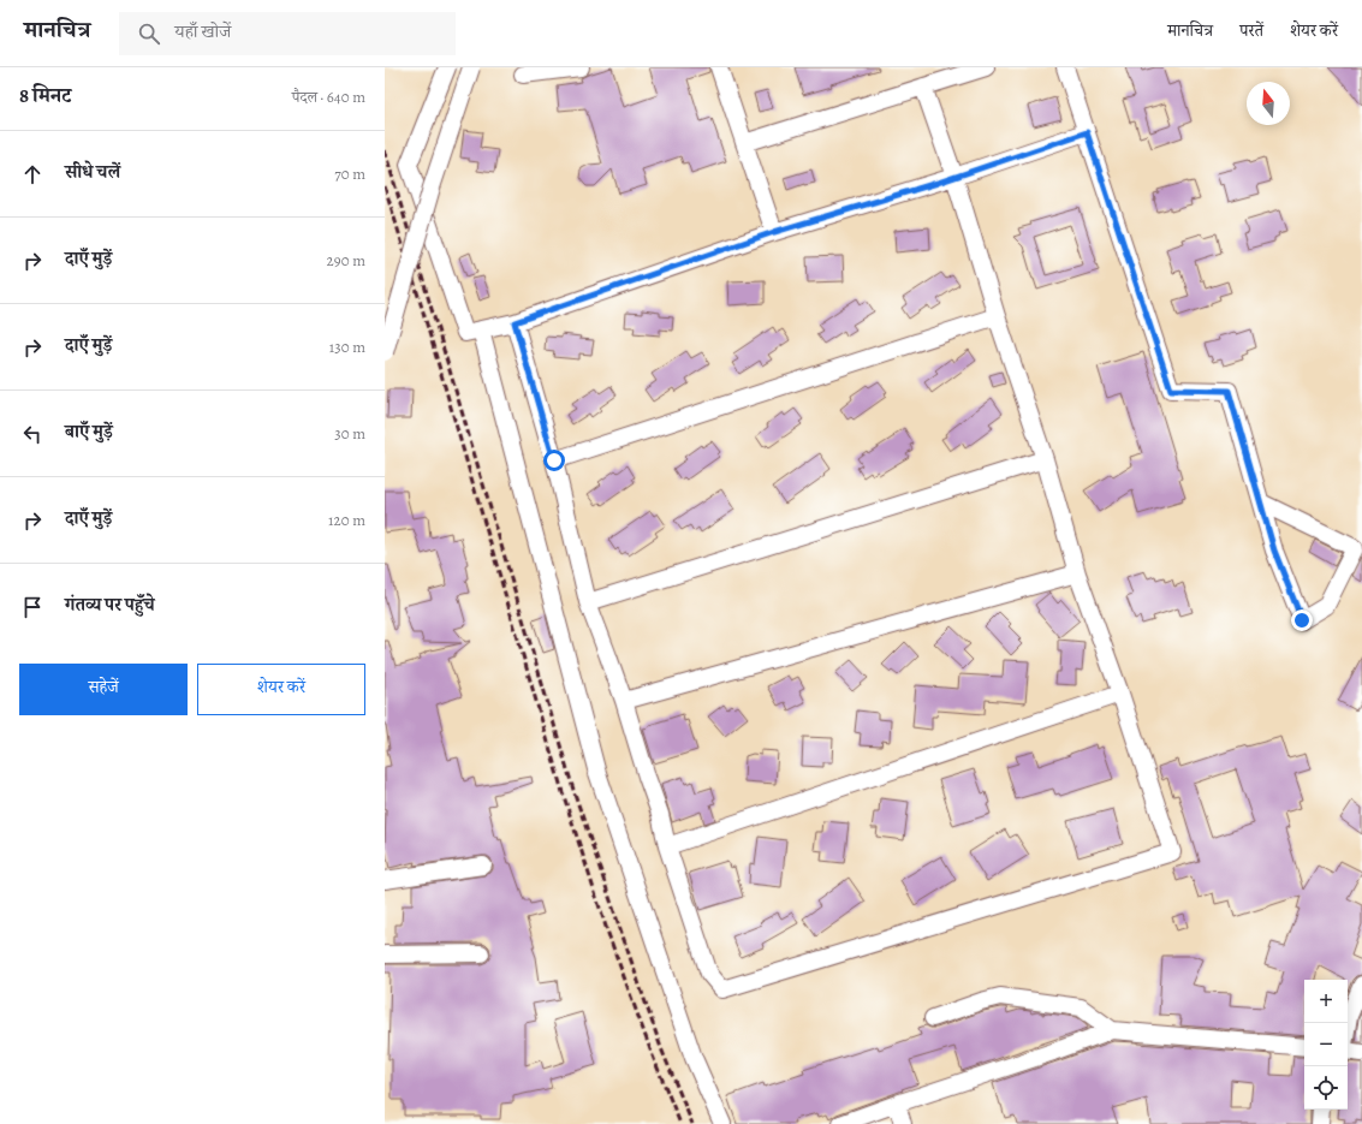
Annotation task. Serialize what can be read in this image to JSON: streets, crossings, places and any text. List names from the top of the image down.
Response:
{
  "north": "top",
  "page": {
    "header": "मानचित्र",
    "search": "यहाँ खोजें",
    "nav": ["मानचित्र", "परतें", "शेयर करें"],
    "heading": ["8 मिनट", "पैदल · 640 m"],
    "list": [
      ["सीधे चलें", "70 m"],
      ["दाएँ मुड़ें", "290 m"],
      ["दाएँ मुड़ें", "130 m"],
      ["बाएँ मुड़ें", "30 m"],
      ["दाएँ मुड़ें", "120 m"],
      "गंतव्य पर पहुँचे"
    ],
    "buttons": ["सहेजें", "शेयर करें"],
    "map_buttons": ["+", "−"]
  }
}
